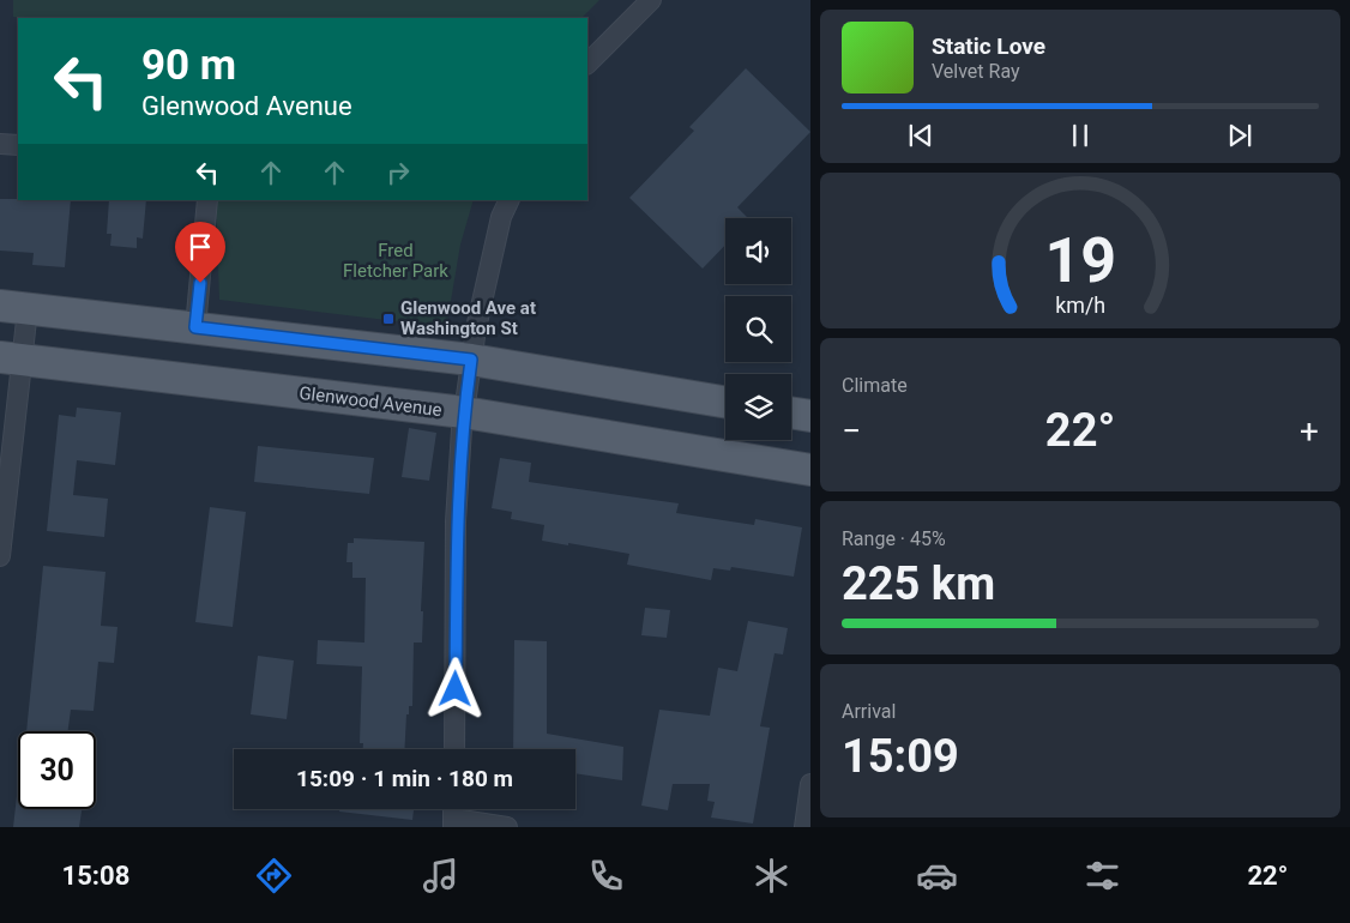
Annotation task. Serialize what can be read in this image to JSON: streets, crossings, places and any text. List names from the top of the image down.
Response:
{
  "streets": {
    "main road": ["Glenwood Avenue"]
  },
  "parks": ["Fred Fletcher Park"],
  "places": {
    "transit": ["Glenwood Ave at Washington St"]
  },
  "page": {
    "turn": ["90 m", "Glenwood Avenue"],
    "song": ["Static Love", "Velvet Ray"],
    "tile": [
      "Climate",
      ["Range · 45%", "225 km"],
      ["Arrival", "15:09"]
    ],
    "heat": ["−", "22°", "+"],
    "limit": "30",
    "trip": "15:09 · 1 min · 180 m",
    "tabs": ["15:08", "22°"],
    "gauge": ["19", "km/h"]
  }
}
